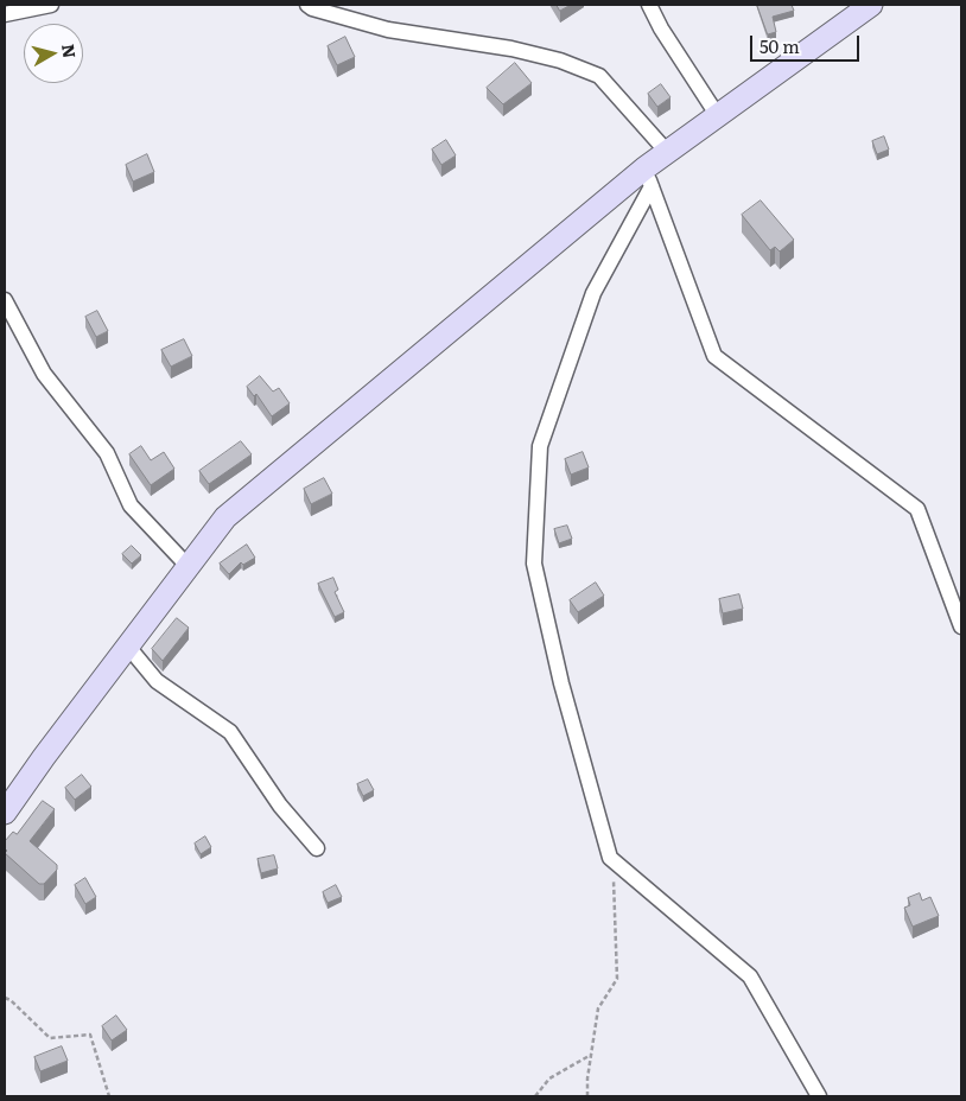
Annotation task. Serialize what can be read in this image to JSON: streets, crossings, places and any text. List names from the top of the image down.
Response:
{
  "scale_bar": "50 m",
  "north": "right"
}
